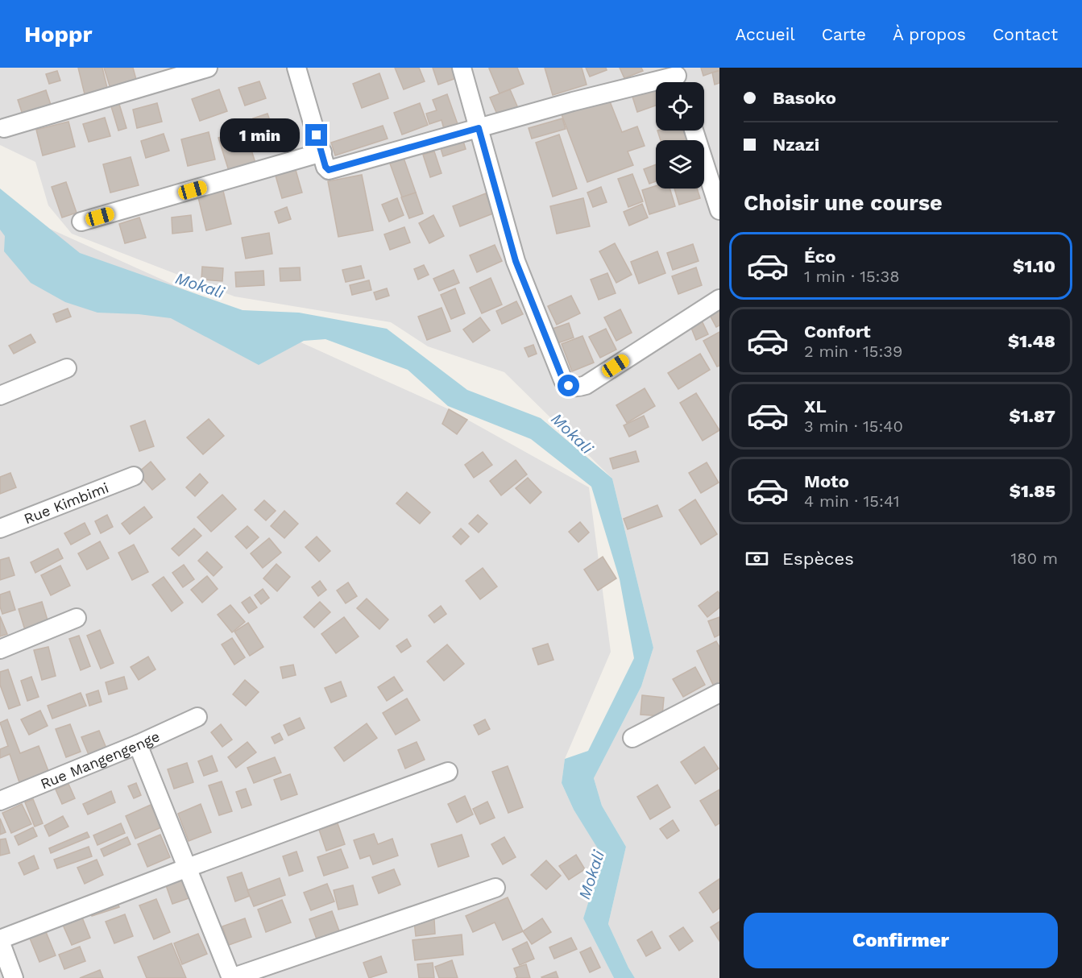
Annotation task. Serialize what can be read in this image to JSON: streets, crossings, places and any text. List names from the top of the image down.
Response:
{
  "streets": {
    "street": ["Rue Kimbimi", "Rue Mangengenge"]
  },
  "water": ["Mokali"],
  "page": {
    "header": "Hoppr",
    "nav": [
      "Accueil",
      "Carte",
      "À propos",
      "Contact"
    ],
    "banner": ["Basoko", "Nzazi"],
    "bubble": "1 min",
    "heading": "Choisir une course",
    "list": [
      {
        "name": "Éco",
        "note": "1 min · 15:38",
        "value": "$1.10"
      },
      {
        "name": "Confort",
        "note": "2 min · 15:39",
        "value": "$1.48"
      },
      {
        "name": "XL",
        "note": "3 min · 15:40",
        "value": "$1.87"
      },
      {
        "name": "Moto",
        "note": "4 min · 15:41",
        "value": "$1.85"
      }
    ],
    "pay": ["Espèces", "180 m"],
    "buttons": "Confirmer"
  }
}
